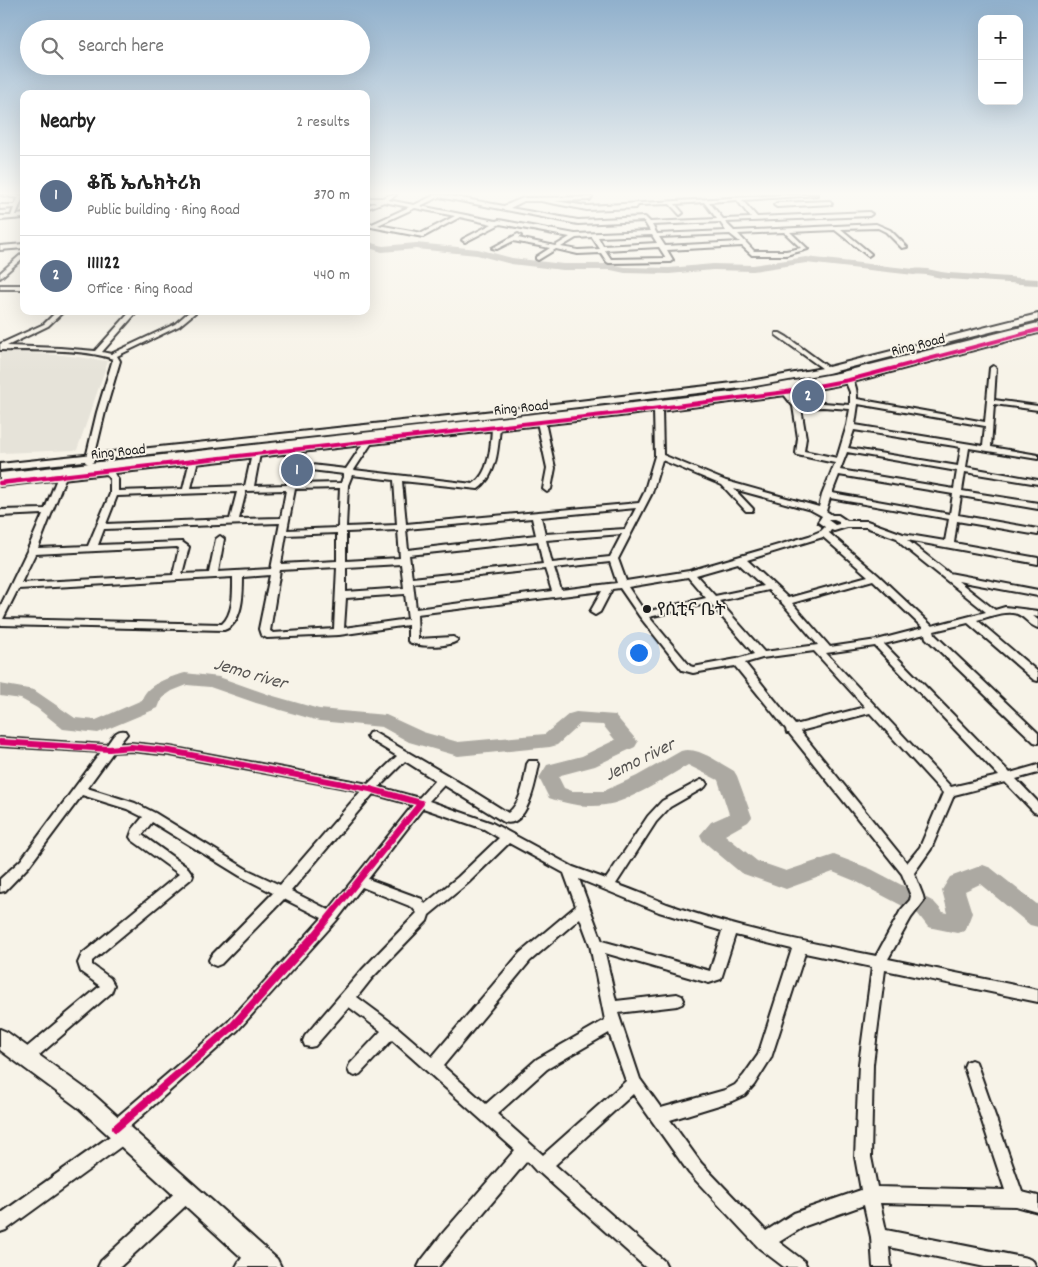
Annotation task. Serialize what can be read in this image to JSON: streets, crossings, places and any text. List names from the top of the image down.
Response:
{
  "streets": {
    "highway": ["Ring Road"]
  },
  "water": ["Jemo river"],
  "places": ["የሲቲና ቤት"],
  "page": {
    "map_buttons": ["+", "−"],
    "search": "Search here",
    "heading": ["Nearby", "2 results"],
    "list": [
      {
        "mark": "1",
        "name": "ቆሼ ኤሌክትሪክ",
        "note": "Public building · Ring Road",
        "value": "370 m"
      },
      {
        "mark": "2",
        "name": "111122",
        "note": "Office · Ring Road",
        "value": "440 m"
      }
    ],
    "pins": ["2", "1"]
  }
}
